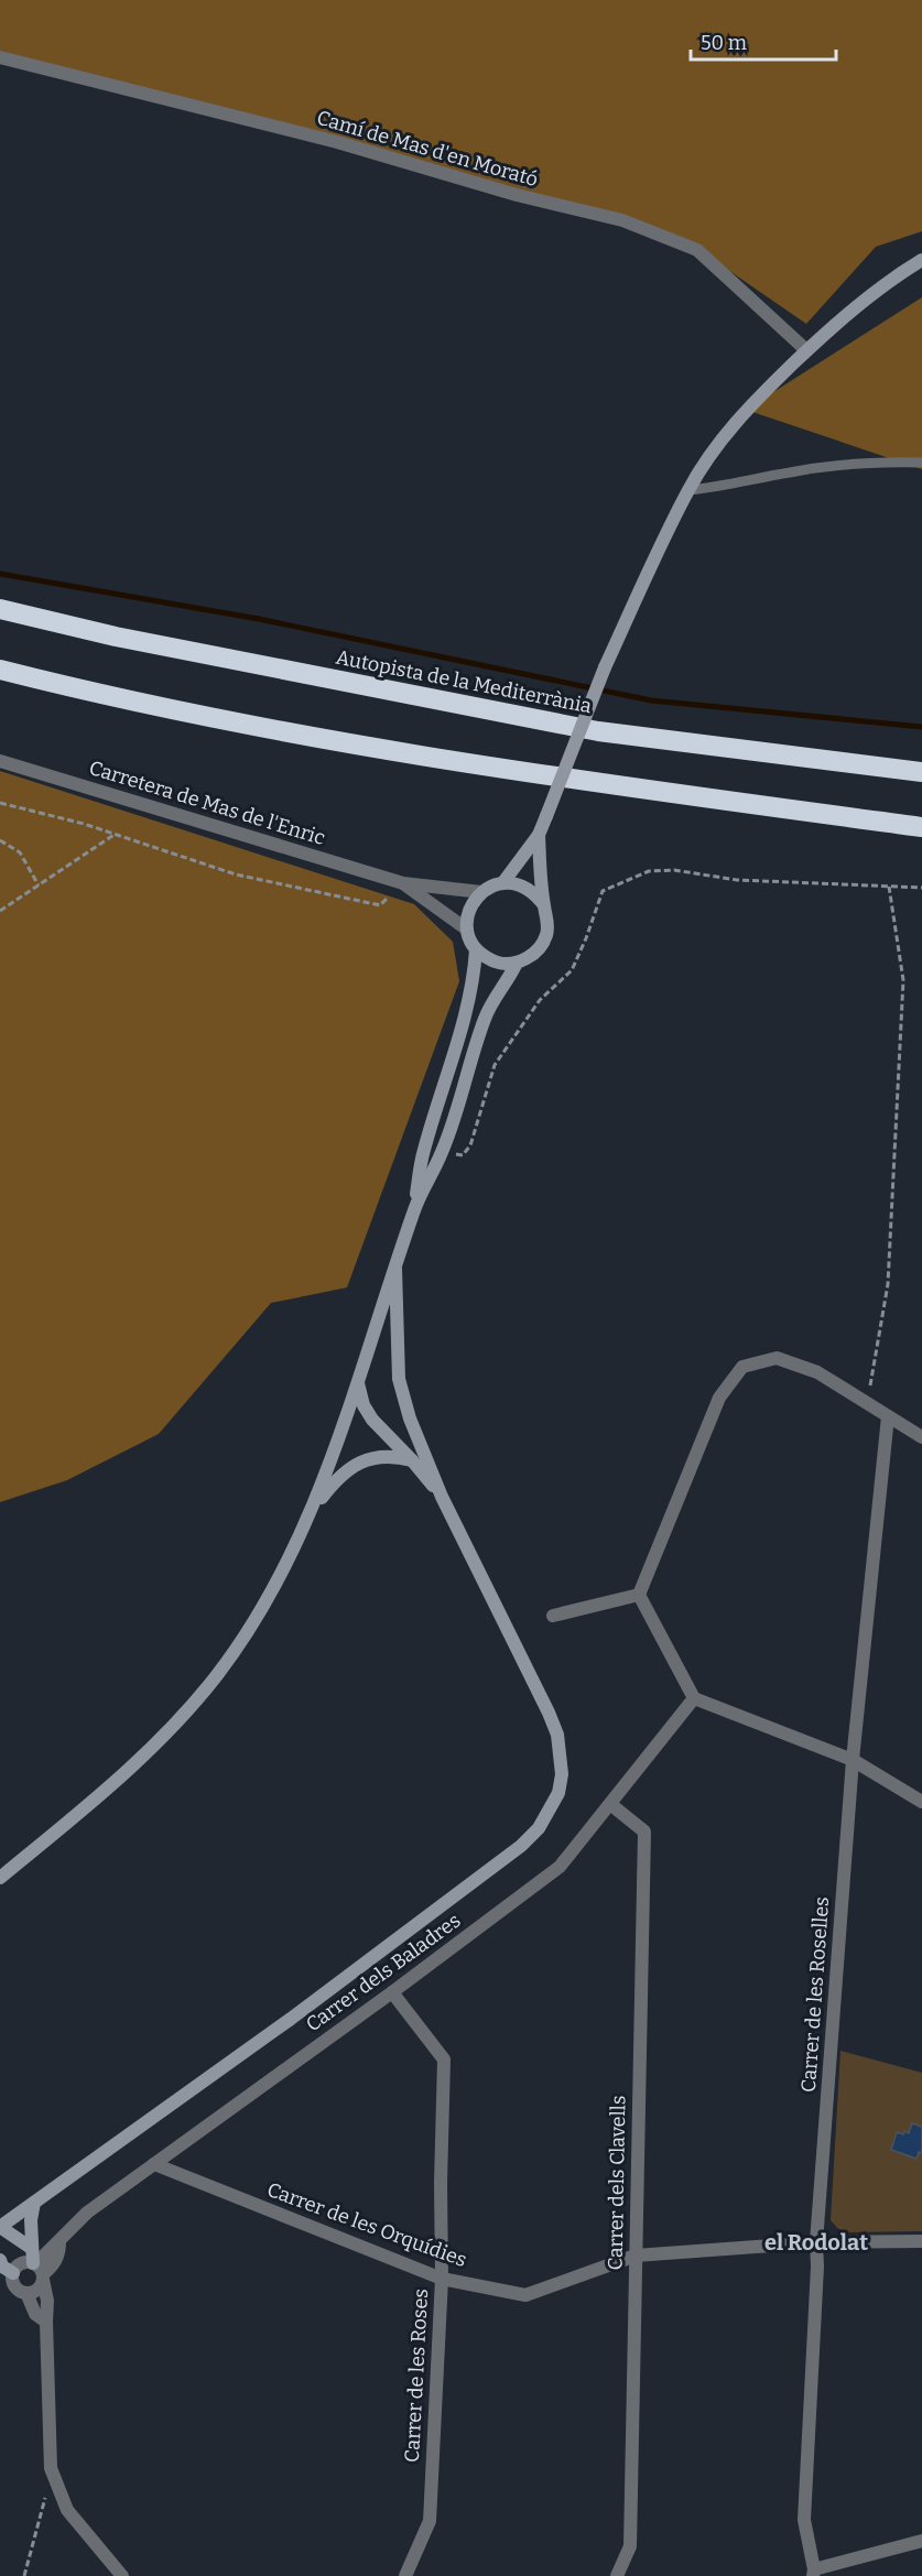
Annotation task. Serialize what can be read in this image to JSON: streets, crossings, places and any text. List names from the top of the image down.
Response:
{
  "streets": {
    "highway": ["Autopista de la Mediterrània"],
    "street": [
      "Camí de Mas d'en Morató",
      "Carretera de Mas de l'Enric",
      "Carrer dels Baladres",
      "Carrer de les Roselles",
      "Carrer dels Clavells",
      "Carrer de les Orquídies",
      "Carrer de les Roses"
    ]
  },
  "crossings": [
    ["Carrer dels Baladres", "Carrer dels Clavells"],
    ["Carrer dels Baladres", "Carrer de les Orquídies"],
    ["Carrer dels Baladres", "Carrer de les Roses"],
    ["Carrer de les Roselles", "Carrer de les Orquídies"],
    ["Carrer dels Clavells", "Carrer de les Orquídies"],
    ["Carrer de les Orquídies", "Carrer de les Roses"]
  ],
  "districts": ["el Rodolat"],
  "scale_bar": "50 m"
}
